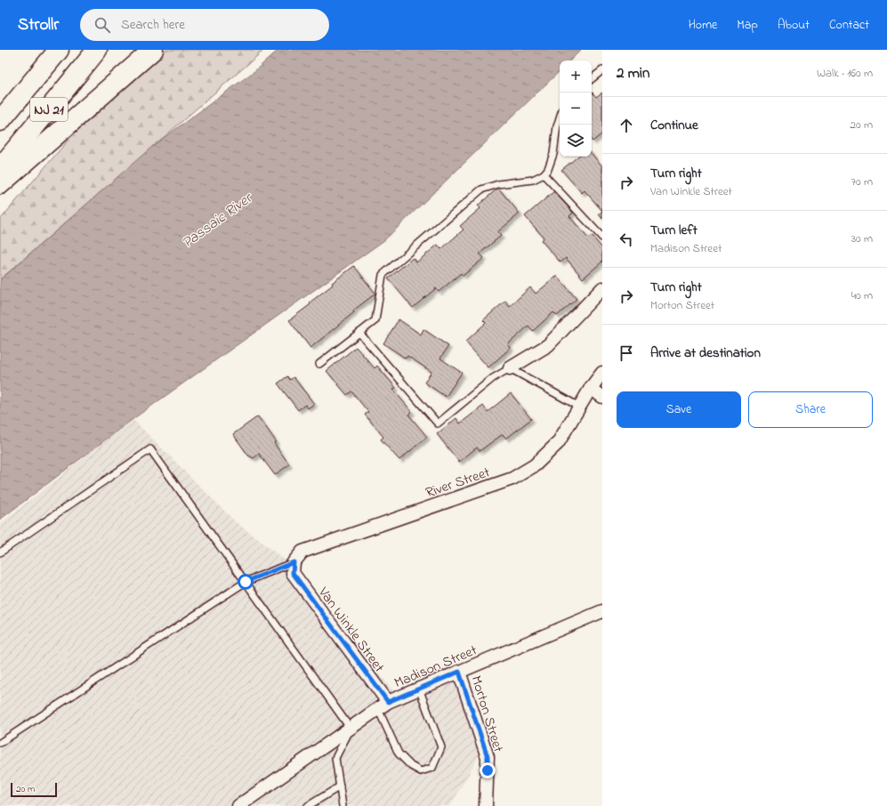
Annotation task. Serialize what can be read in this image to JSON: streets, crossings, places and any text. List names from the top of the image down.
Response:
{
  "streets": {
    "highway": ["NJ 21"],
    "street": [
      "River Street",
      "Van Winkle Street",
      "Madison Street",
      "Morton Street"
    ]
  },
  "crossings": [
    ["River Street", "Van Winkle Street"],
    ["Van Winkle Street", "Madison Street"],
    ["Madison Street", "Morton Street"]
  ],
  "water": ["Passaic River"],
  "scale_bar": "20 m",
  "page": {
    "header": "Strollr",
    "search": "Search here",
    "nav": [
      "Home",
      "Map",
      "About",
      "Contact"
    ],
    "heading": ["2 min", "Walk · 160 m"],
    "map_buttons": ["+", "−"],
    "list": [
      ["Continue", "20 m"],
      ["Turn right", "Van Winkle Street", "70 m"],
      ["Turn left", "Madison Street", "30 m"],
      ["Turn right", "Morton Street", "40 m"],
      "Arrive at destination"
    ],
    "buttons": ["Save", "Share"],
    "scale": "20 m"
  }
}
